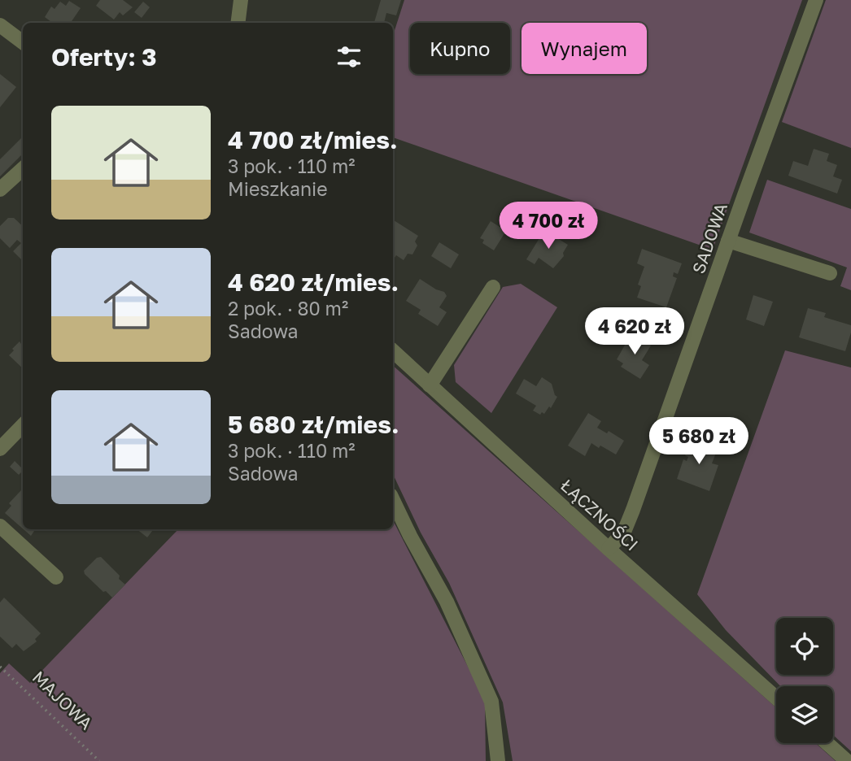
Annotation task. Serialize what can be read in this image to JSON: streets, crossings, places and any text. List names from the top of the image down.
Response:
{
  "streets": {
    "street": ["SADOWA", "ŁĄCZNOŚCI"],
    "path": ["MAJOWA"]
  },
  "crossings": [
    ["SADOWA", "ŁĄCZNOŚCI"]
  ],
  "page": {
    "chip": ["Kupno", "Wynajem"],
    "heading": "Oferty: 3",
    "list": [
      {
        "name": "4 700 zł/mies.",
        "note": "3 pok. · 110 m² · Mieszkanie"
      },
      {
        "name": "4 620 zł/mies.",
        "note": "2 pok. · 80 m² · Sadowa"
      },
      {
        "name": "5 680 zł/mies.",
        "note": "3 pok. · 110 m² · Sadowa"
      }
    ],
    "price": ["4 700 zł", "4 620 zł", "5 680 zł"]
  }
}
